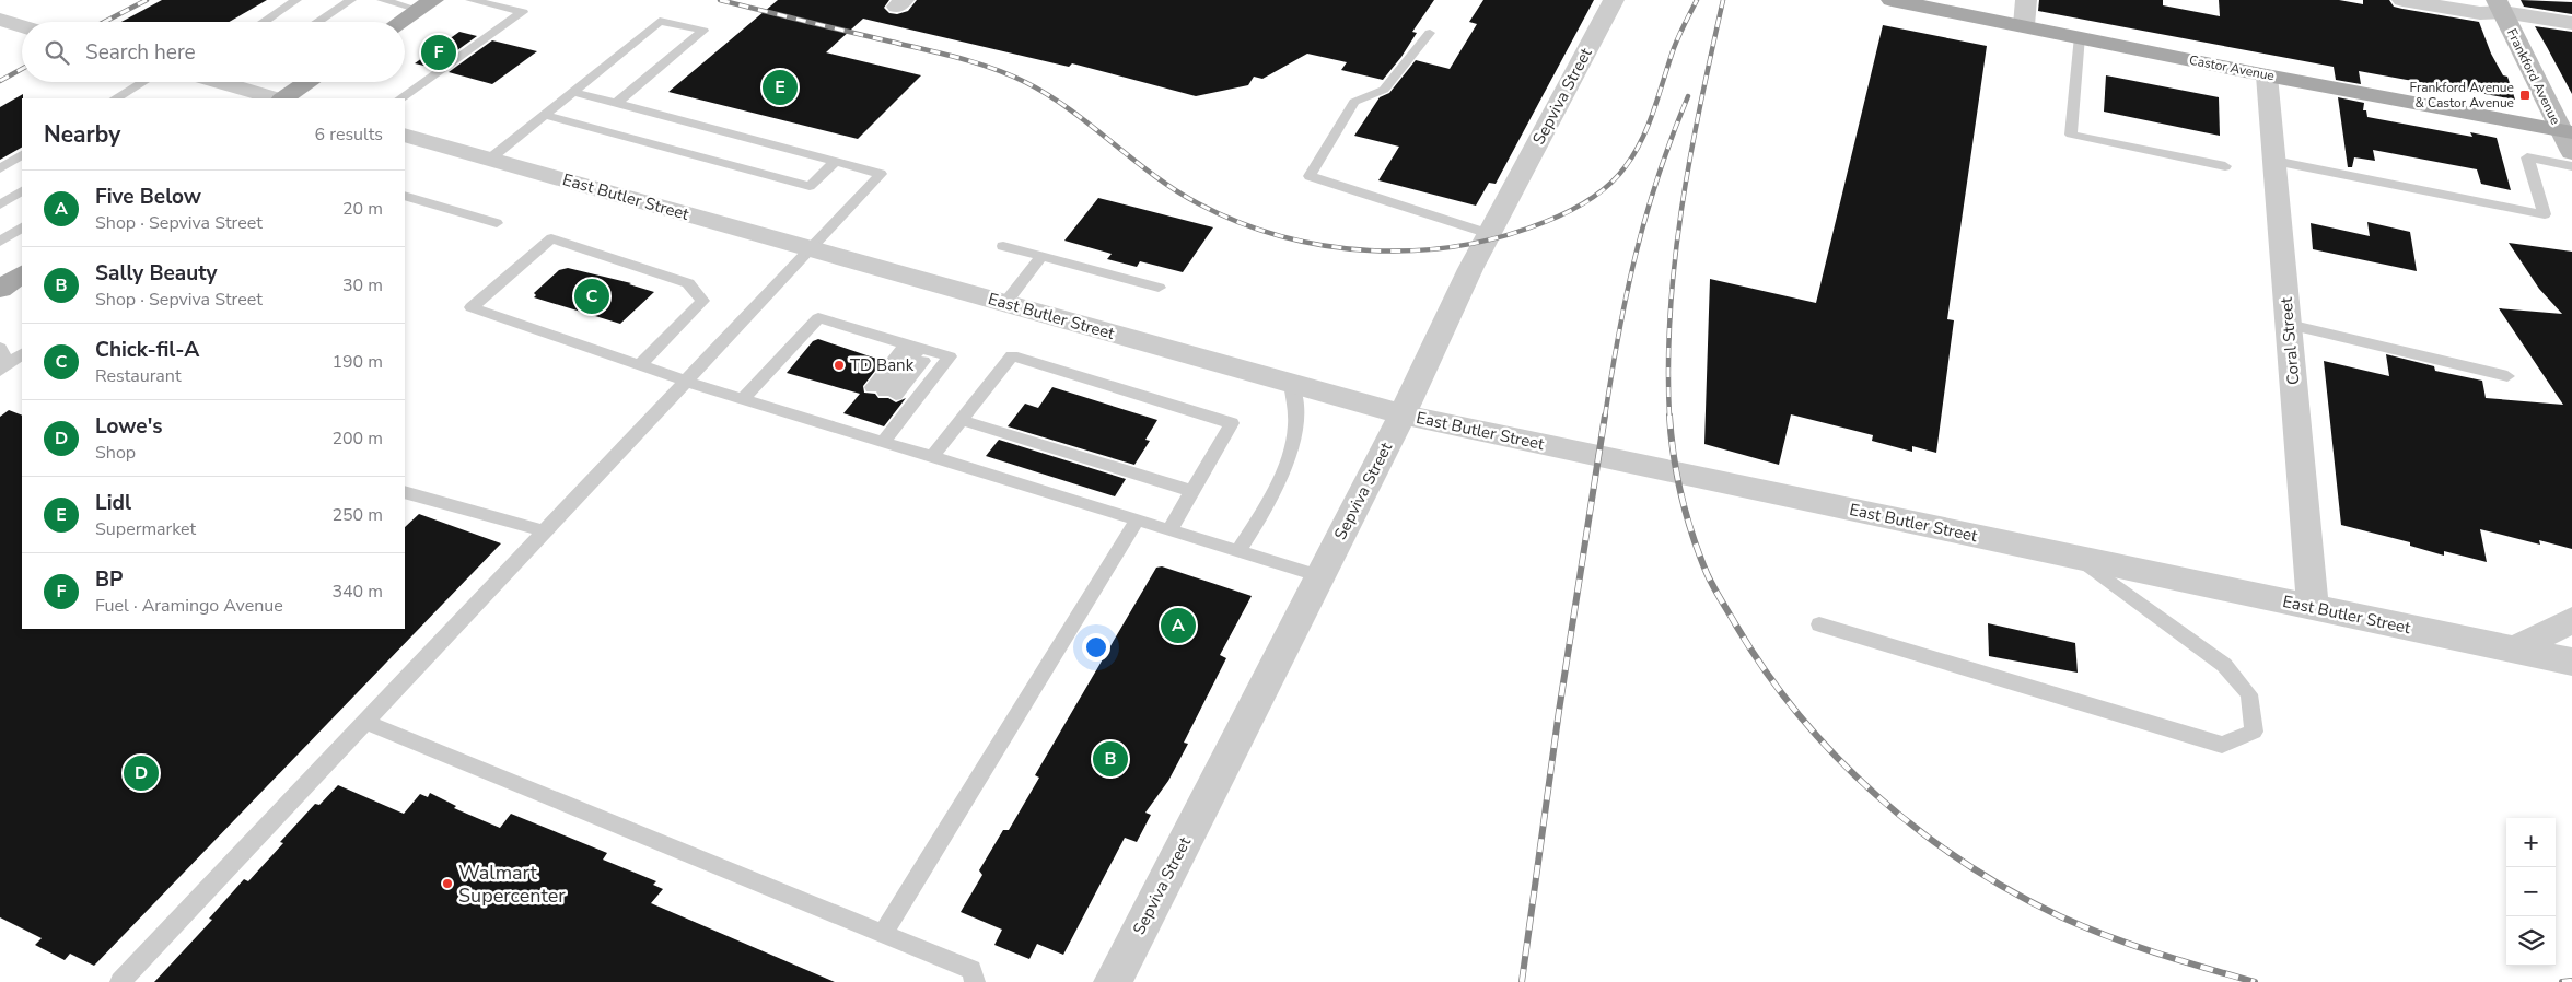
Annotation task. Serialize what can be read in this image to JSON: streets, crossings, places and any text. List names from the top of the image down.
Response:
{
  "streets": {
    "main road": ["Castor Avenue", "Frankford Avenue"],
    "street": ["Sepviva Street", "East Butler Street", "Coral Street"]
  },
  "crossings": [
    ["Castor Avenue", "Frankford Avenue"],
    ["Castor Avenue", "Coral Street"],
    ["Sepviva Street", "East Butler Street"],
    ["East Butler Street", "Coral Street"]
  ],
  "places": {
    "transit": ["Frankford Avenue & Castor Avenue"],
    "other": ["TD Bank", "Walmart Supercenter"]
  },
  "page": {
    "search": "Search here",
    "pins": [
      "F",
      "E",
      "C",
      "A",
      "B",
      "D"
    ],
    "heading": ["Nearby", "6 results"],
    "list": [
      {
        "mark": "A",
        "name": "Five Below",
        "note": "Shop · Sepviva Street",
        "value": "20 m"
      },
      {
        "mark": "B",
        "name": "Sally Beauty",
        "note": "Shop · Sepviva Street",
        "value": "30 m"
      },
      {
        "mark": "C",
        "name": "Chick-fil-A",
        "note": "Restaurant",
        "value": "190 m"
      },
      {
        "mark": "D",
        "name": "Lowe's",
        "note": "Shop",
        "value": "200 m"
      },
      {
        "mark": "E",
        "name": "Lidl",
        "note": "Supermarket",
        "value": "250 m"
      },
      {
        "mark": "F",
        "name": "BP",
        "note": "Fuel · Aramingo Avenue",
        "value": "340 m"
      }
    ],
    "map_buttons": ["+", "−"]
  }
}
